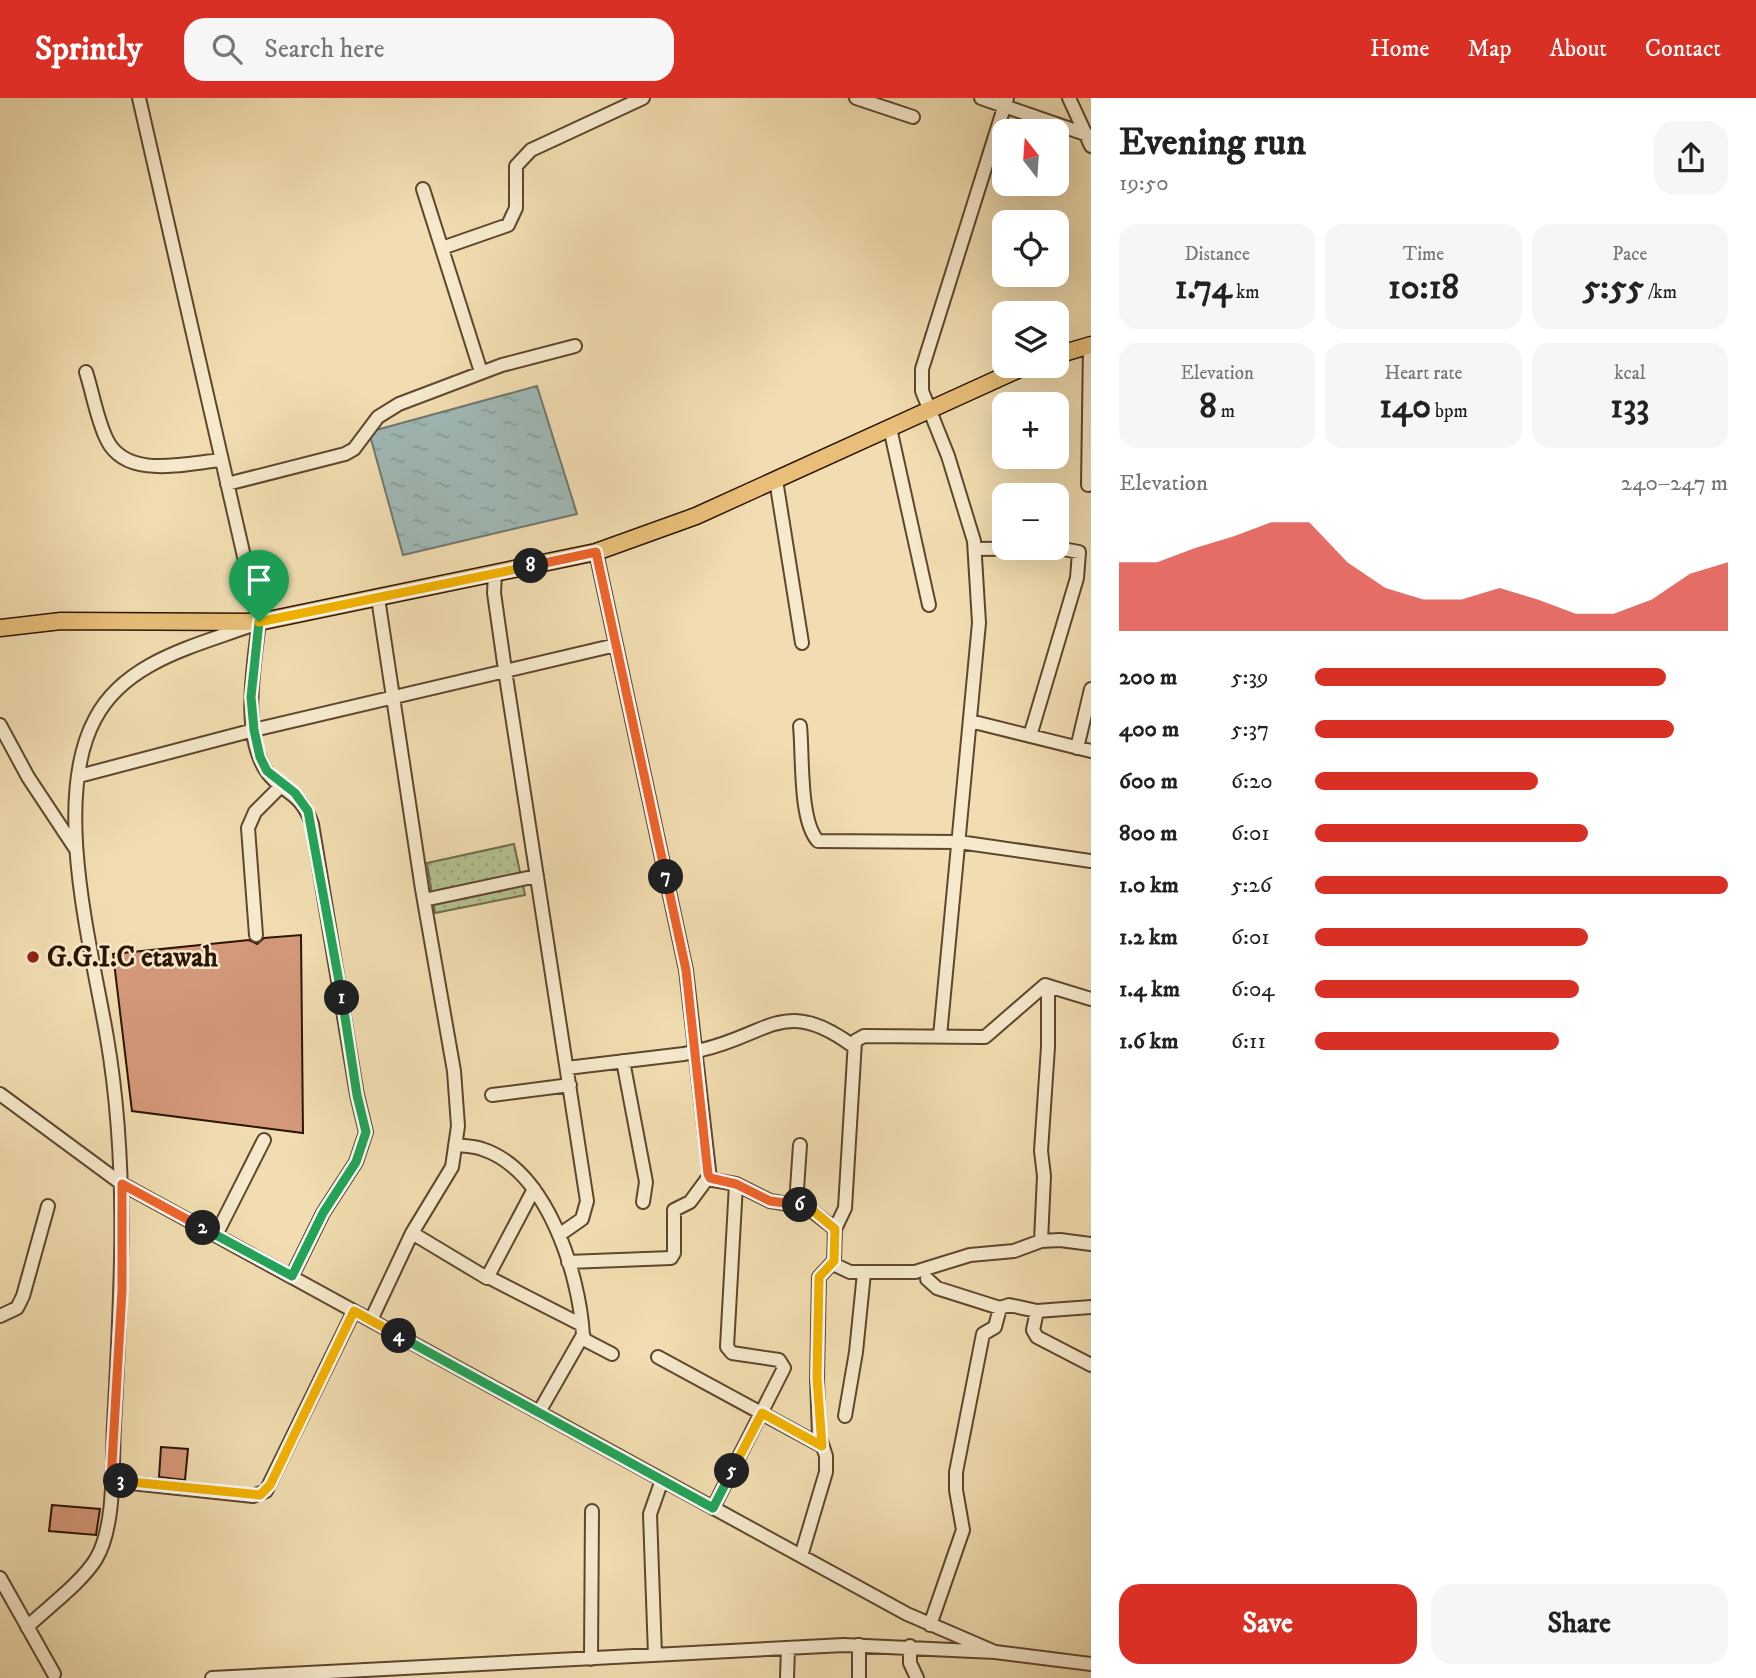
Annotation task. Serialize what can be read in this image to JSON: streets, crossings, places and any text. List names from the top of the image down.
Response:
{
  "places": ["G.G.I.C etawah"],
  "north": "top",
  "page": {
    "header": "Sprintly",
    "search": "Search here",
    "nav": [
      "Home",
      "Map",
      "About",
      "Contact"
    ],
    "heading": ["Evening run", "19:50"],
    "map_buttons": ["+", "−"],
    "stats": [
      ["Distance", "1.74 km"],
      ["Time", "10:18"],
      ["Pace", "5:55 /km"],
      ["Elevation", "8 m"],
      ["Heart rate", "140 bpm"],
      ["kcal", "133"]
    ],
    "chart": ["Elevation", "240–247 m"],
    "pins": [
      "8",
      "7",
      "1",
      "6",
      "2",
      "4",
      "5",
      "3"
    ],
    "list": [
      {
        "name": "200 m",
        "note": "5:39"
      },
      {
        "name": "400 m",
        "note": "5:37"
      },
      {
        "name": "600 m",
        "note": "6:20"
      },
      {
        "name": "800 m",
        "note": "6:01"
      },
      {
        "name": "1.0 km",
        "note": "5:26"
      },
      {
        "name": "1.2 km",
        "note": "6:01"
      },
      {
        "name": "1.4 km",
        "note": "6:04"
      },
      {
        "name": "1.6 km",
        "note": "6:11"
      }
    ],
    "buttons": ["Save", "Share"]
  }
}
